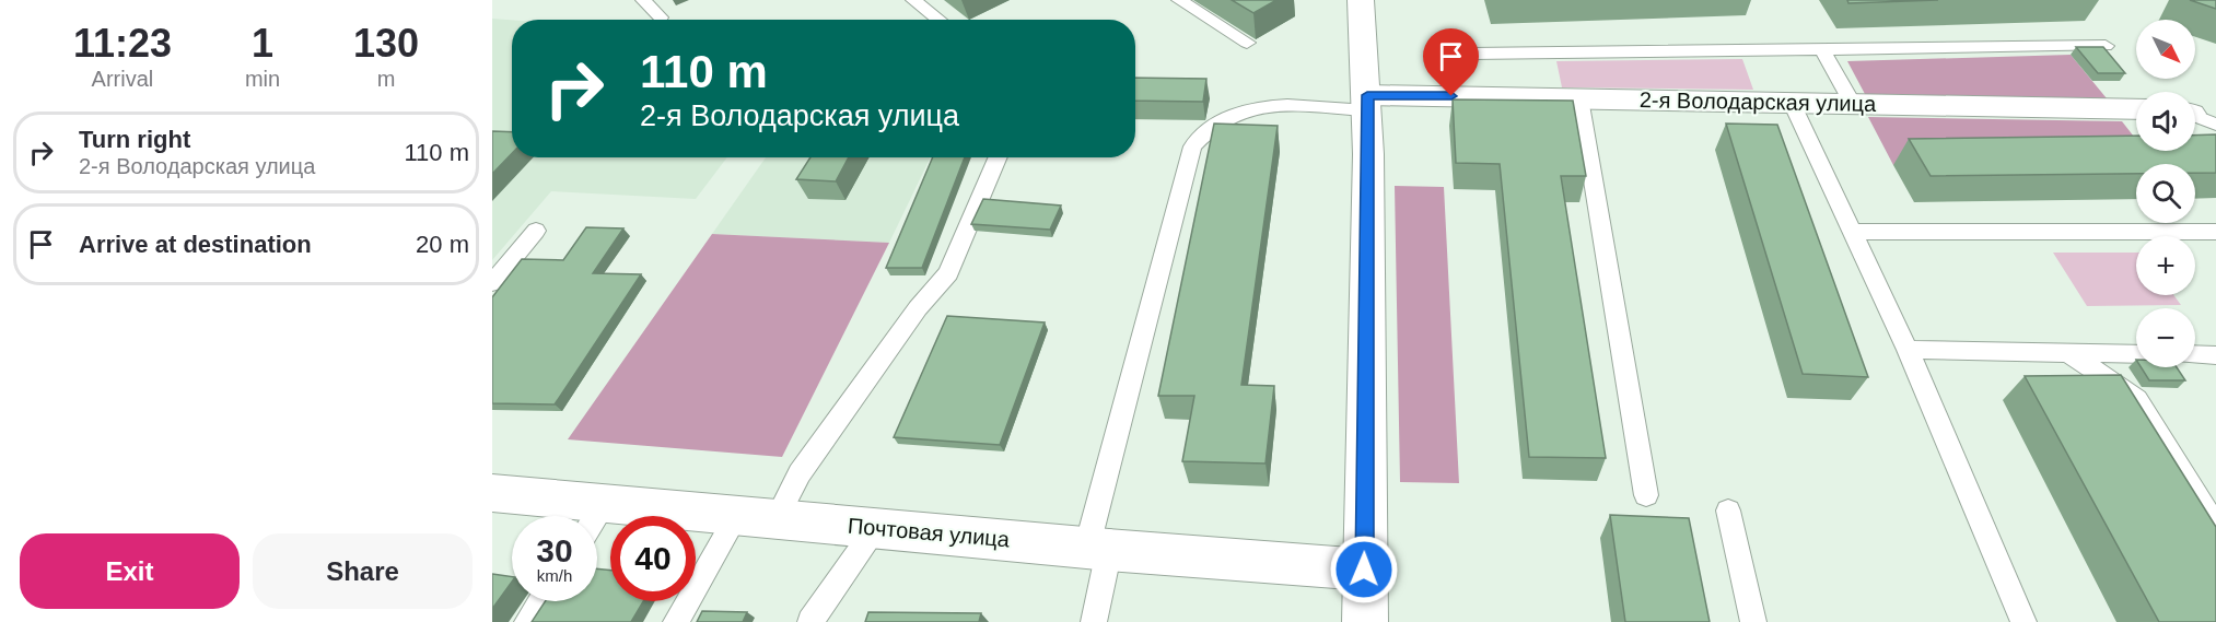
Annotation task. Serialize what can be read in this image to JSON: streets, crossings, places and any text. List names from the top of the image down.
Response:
{
  "streets": {
    "street": ["2-я Володарская улица", "Почтовая улица"]
  },
  "north": "bottom right",
  "page": {
    "eta": [
      "11:23",
      "Arrival",
      "1",
      "min",
      "130",
      "m"
    ],
    "map_buttons": ["+", "−"],
    "turn": ["110 m", "2-я Володарская улица"],
    "list": [
      {
        "name": "Turn right",
        "note": "2-я Володарская улица",
        "value": "110 m"
      },
      {
        "name": "Arrive at destination",
        "value": "20 m"
      }
    ],
    "speed": "30 km/h",
    "limit": "40",
    "buttons": ["Exit", "Share"]
  }
}
